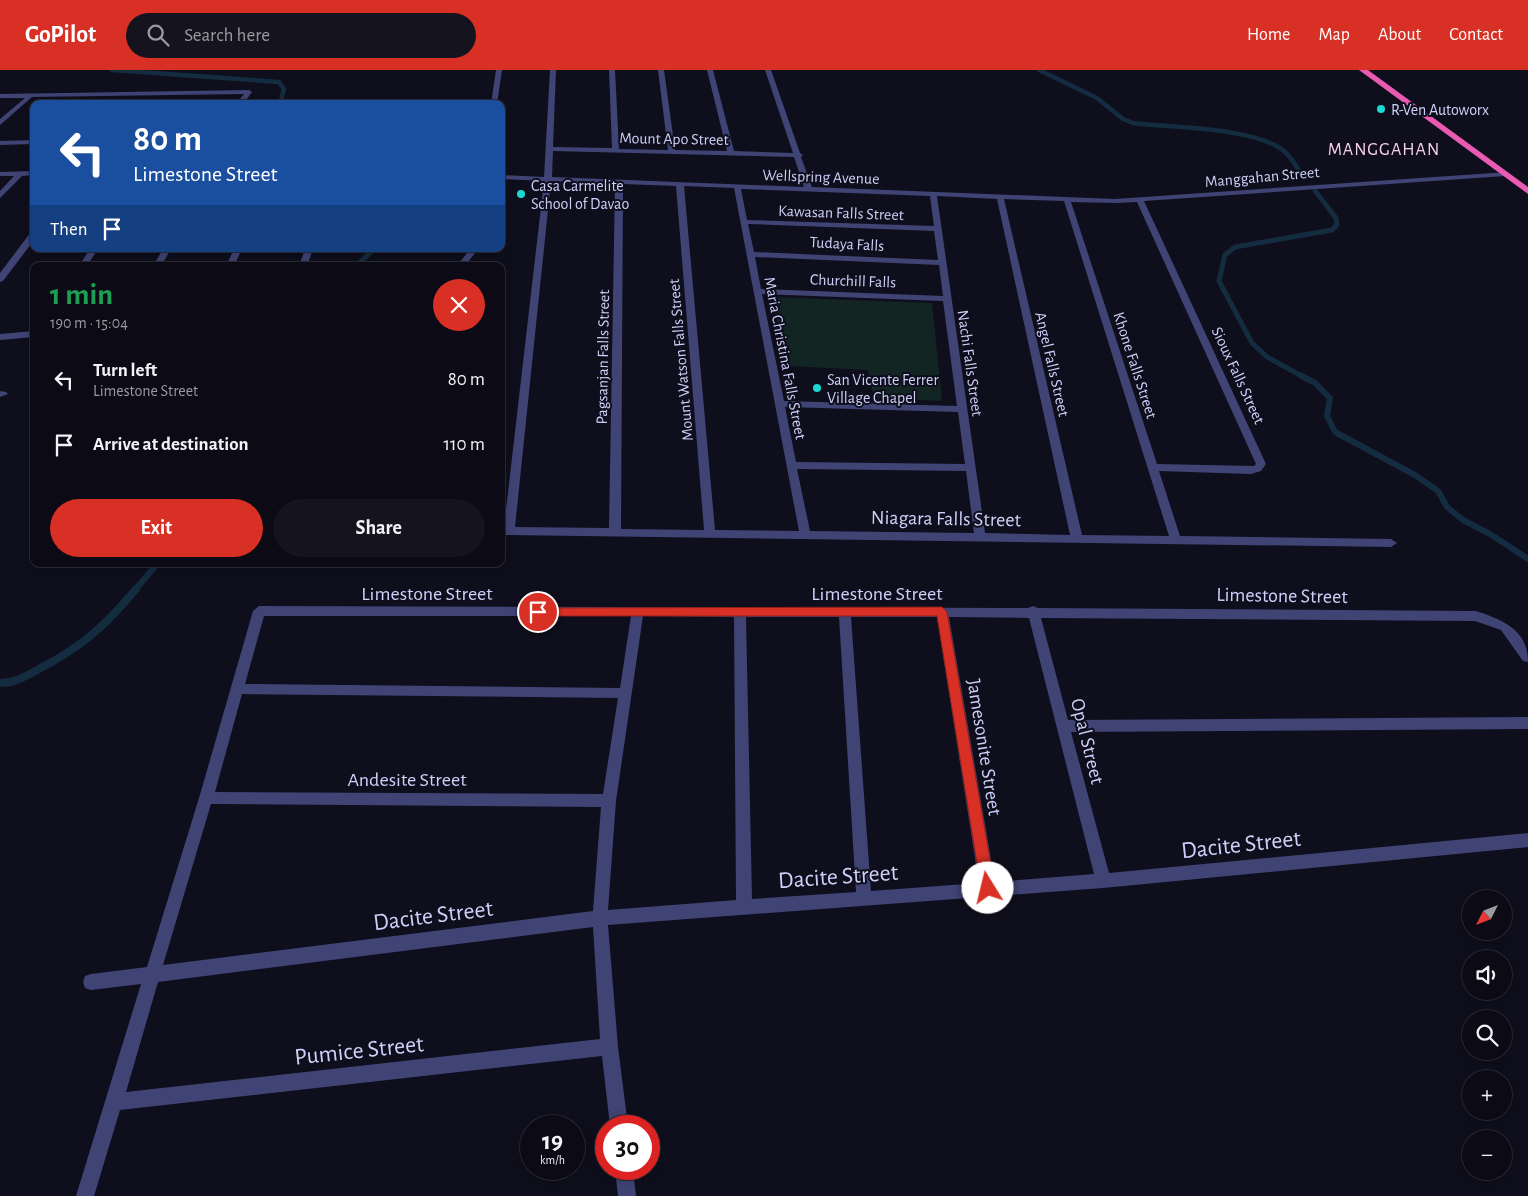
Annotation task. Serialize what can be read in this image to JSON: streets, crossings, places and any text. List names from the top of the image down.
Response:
{
  "streets": {
    "street": [
      "Mount Apo Street",
      "Wellspring Avenue",
      "Manggahan Street",
      "Kawasan Falls Street",
      "Tudaya Falls",
      "Churchill Falls",
      "Pagsanjan Falls Street",
      "Maria Christina Falls Street",
      "Mount Watson Falls Street",
      "Nachi Falls Street",
      "Angel Falls Street",
      "Khone Falls Street",
      "Sioux Falls Street",
      "Niagara Falls Street",
      "Limestone Street",
      "Opal Street",
      "Jamesonite Street",
      "Andesite Street",
      "Dacite Street",
      "Pumice Street"
    ]
  },
  "crossings": [
    ["Wellspring Avenue", "Manggahan Street"],
    ["Wellspring Avenue", "Pagsanjan Falls Street"],
    ["Wellspring Avenue", "Maria Christina Falls Street"],
    ["Wellspring Avenue", "Mount Watson Falls Street"],
    ["Wellspring Avenue", "Nachi Falls Street"],
    ["Wellspring Avenue", "Angel Falls Street"],
    ["Wellspring Avenue", "Khone Falls Street"],
    ["Wellspring Avenue", "Sioux Falls Street"],
    ["Manggahan Street", "Sioux Falls Street"],
    ["Kawasan Falls Street", "Maria Christina Falls Street"],
    ["Kawasan Falls Street", "Nachi Falls Street"],
    ["Tudaya Falls", "Maria Christina Falls Street"],
    ["Tudaya Falls", "Nachi Falls Street"],
    ["Churchill Falls", "Maria Christina Falls Street"],
    ["Churchill Falls", "Nachi Falls Street"],
    ["Pagsanjan Falls Street", "Niagara Falls Street"],
    ["Maria Christina Falls Street", "Niagara Falls Street"],
    ["Mount Watson Falls Street", "Niagara Falls Street"],
    ["Nachi Falls Street", "Niagara Falls Street"],
    ["Angel Falls Street", "Niagara Falls Street"],
    ["Khone Falls Street", "Sioux Falls Street"],
    ["Khone Falls Street", "Niagara Falls Street"],
    ["Limestone Street", "Opal Street"],
    ["Limestone Street", "Jamesonite Street"],
    ["Opal Street", "Dacite Street"],
    ["Jamesonite Street", "Dacite Street"]
  ],
  "districts": ["MANGGAHAN"],
  "places": ["R-Ven Autoworx", "Casa Carmelite School of Davao", "San Vicente Ferrer Village Chapel"],
  "north": "bottom left",
  "page": {
    "header": "GoPilot",
    "search": "Search here",
    "nav": [
      "Home",
      "Map",
      "About",
      "Contact"
    ],
    "turn": ["80 m", "Limestone Street"],
    "then": "Then",
    "heading": ["1 min", "190 m · 15:04"],
    "list": [
      {
        "name": "Turn left",
        "note": "Limestone Street",
        "value": "80 m"
      },
      {
        "name": "Arrive at destination",
        "value": "110 m"
      }
    ],
    "buttons": ["Exit", "Share"],
    "map_buttons": ["+", "−"],
    "speed": "19 km/h",
    "limit": "30"
  }
}
